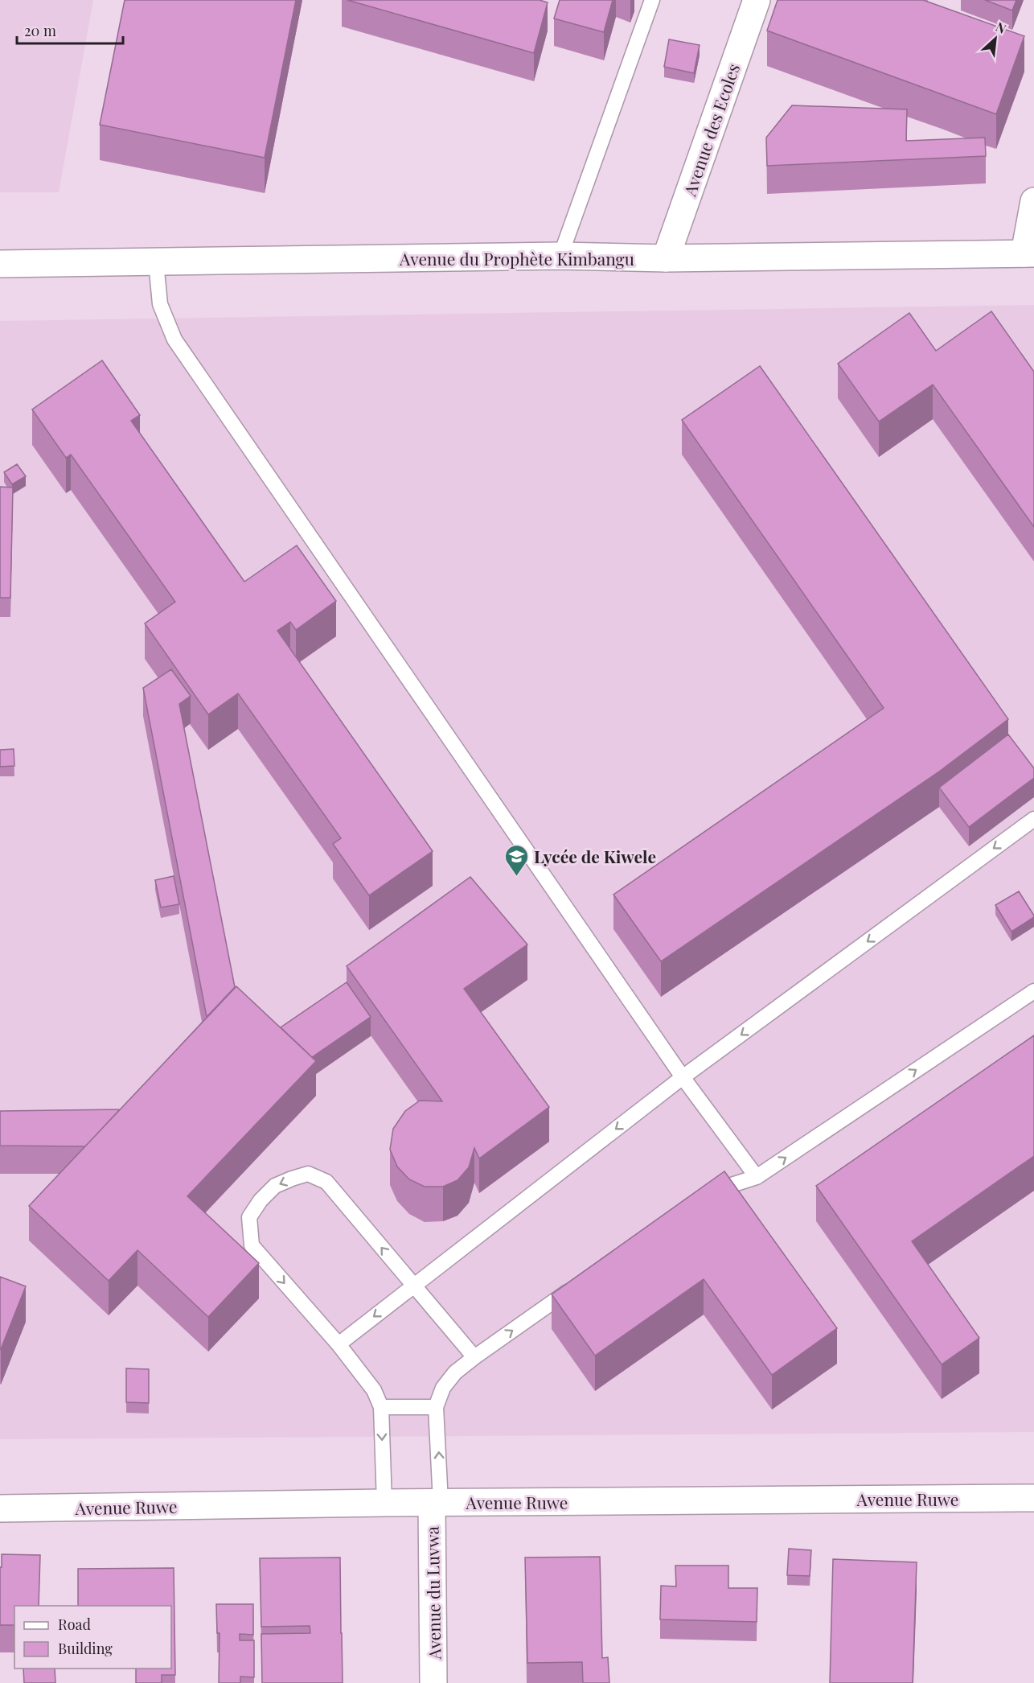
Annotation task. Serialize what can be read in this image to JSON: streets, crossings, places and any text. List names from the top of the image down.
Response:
{
  "streets": {
    "street": [
      "Avenue des Ecoles",
      "Avenue du Prophète Kimbangu",
      "Avenue Ruwe",
      "Avenue du Luvwa"
    ]
  },
  "crossings": [
    ["Avenue des Ecoles", "Avenue du Prophète Kimbangu"],
    ["Avenue Ruwe", "Avenue du Luvwa"]
  ],
  "places": {
    "school or university": ["Lycée de Kiwele"]
  },
  "legend": ["Road", "Building"],
  "scale_bar": "20 m",
  "north": "top right"
}
